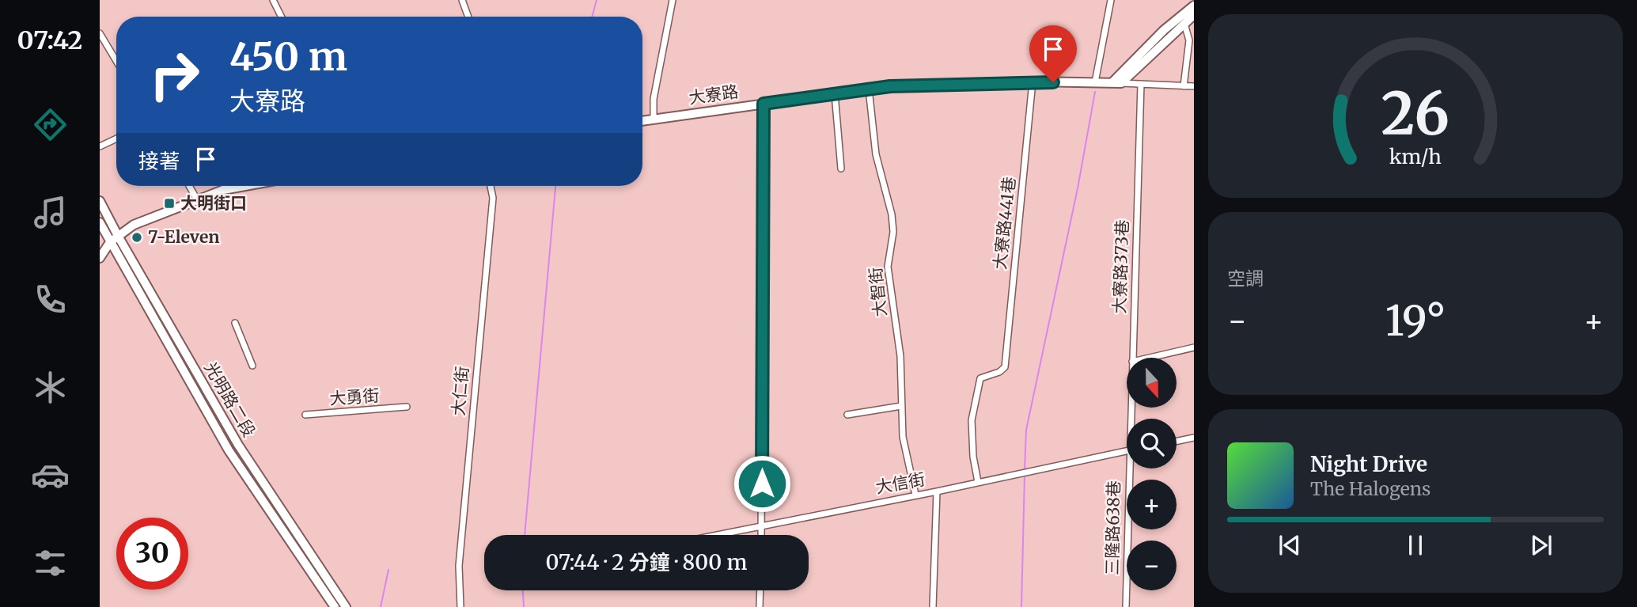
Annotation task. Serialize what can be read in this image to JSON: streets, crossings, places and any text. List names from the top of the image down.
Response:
{
  "streets": {
    "street": [
      "大寮路",
      "大寮路441巷",
      "大寮路373巷",
      "大智街",
      "大仁街",
      "大勇街",
      "光明路二段",
      "大信街",
      "三隆路638巷"
    ]
  },
  "crossings": [
    ["大寮路", "大寮路441巷"],
    ["大寮路", "大寮路373巷"],
    ["大寮路", "大智街"],
    ["大寮路441巷", "大信街"],
    ["大智街", "大信街"]
  ],
  "places": {
    "transit": ["大明街口"],
    "other": ["7-Eleven"]
  },
  "north": "bottom",
  "page": {
    "tabs": "07:42",
    "turn": ["450 m", "大寮路"],
    "then": "接著",
    "tile": "空調",
    "heat": ["−", "19°", "+"],
    "map_buttons": ["+", "−"],
    "song": ["Night Drive", "The Halogens"],
    "limit": "30",
    "trip": "07:44 · 2 分鐘 · 800 m",
    "gauge": ["26", "km/h"]
  }
}
